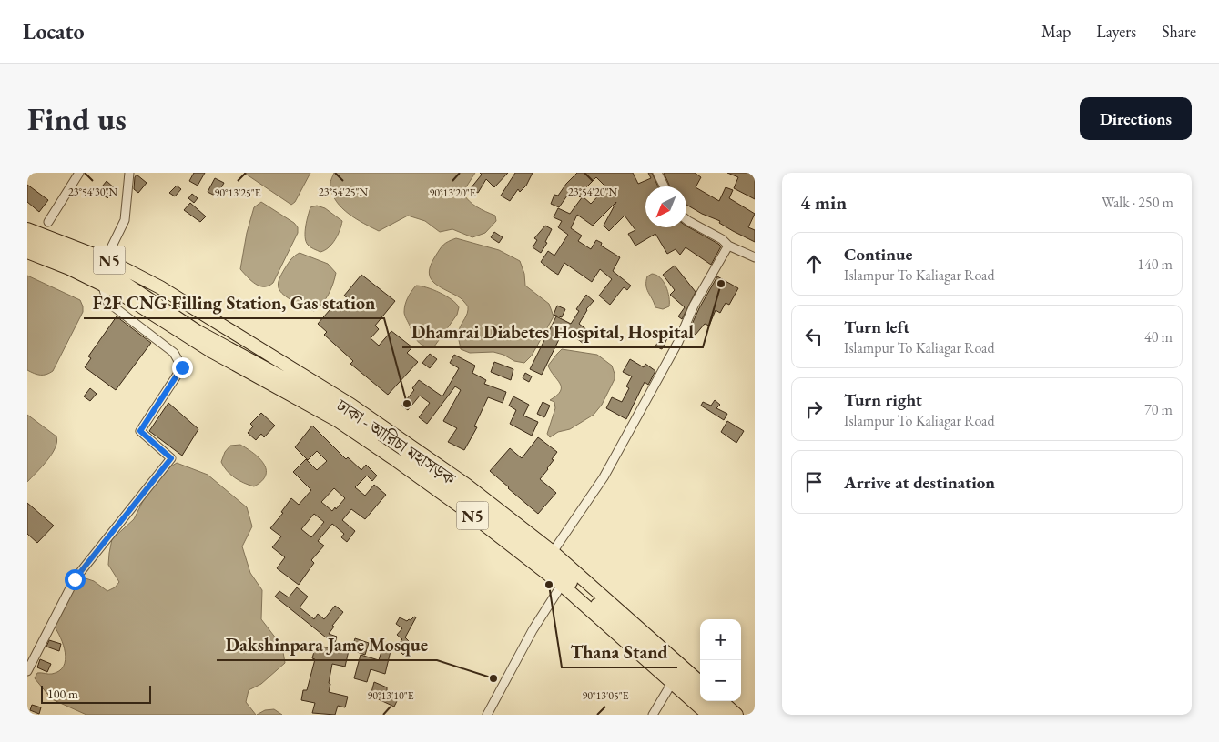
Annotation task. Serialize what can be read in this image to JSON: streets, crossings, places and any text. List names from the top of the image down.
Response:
{
  "streets": {
    "highway": ["N5", "ঢাকা - আরিচা মহাসড়ক"]
  },
  "crossings": [
    ["N5", "ঢাকা - আরিচা মহাসড়ক"]
  ],
  "places": [
    "Dhamrai Diabetes Hospital, Hospital",
    "F2F CNG Filling Station, Gas station",
    "Thana Stand",
    "Dakshinpara Jame Mosque"
  ],
  "scale_bar": "100 m",
  "north": "bottom left",
  "page": {
    "header": "Locato",
    "nav": ["Map", "Layers", "Share"],
    "buttons": "Directions",
    "title": "Find us",
    "heading": ["4 min", "Walk · 250 m"],
    "list": [
      ["Continue", "Islampur To Kaliagar Road", "140 m"],
      ["Turn left", "Islampur To Kaliagar Road", "40 m"],
      ["Turn right", "Islampur To Kaliagar Road", "70 m"],
      "Arrive at destination"
    ],
    "map_buttons": ["+", "−"],
    "scale": "100 m"
  },
  "coordinates": [
    "23°54'30\"N",
    "23°54'20\"N",
    "23°54'25\"N",
    "90°13'25\"E",
    "90°13'20\"E",
    "90°13'10\"E",
    "90°13'05\"E"
  ]
}
